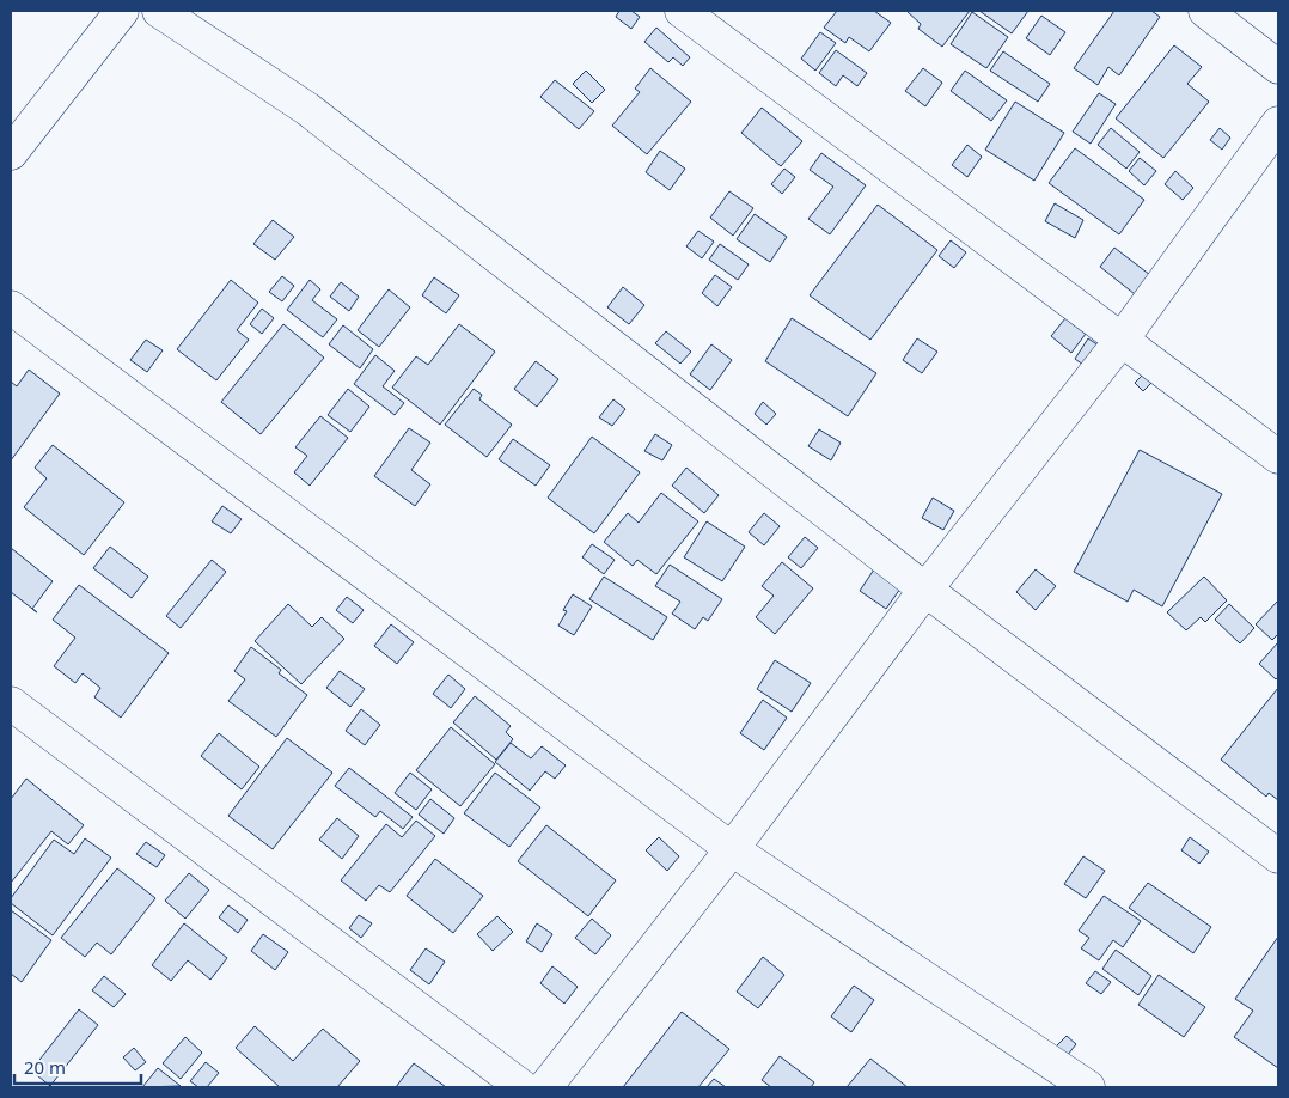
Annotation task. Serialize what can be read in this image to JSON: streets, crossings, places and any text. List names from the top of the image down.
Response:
{
  "scale_bar": "20 m"
}
